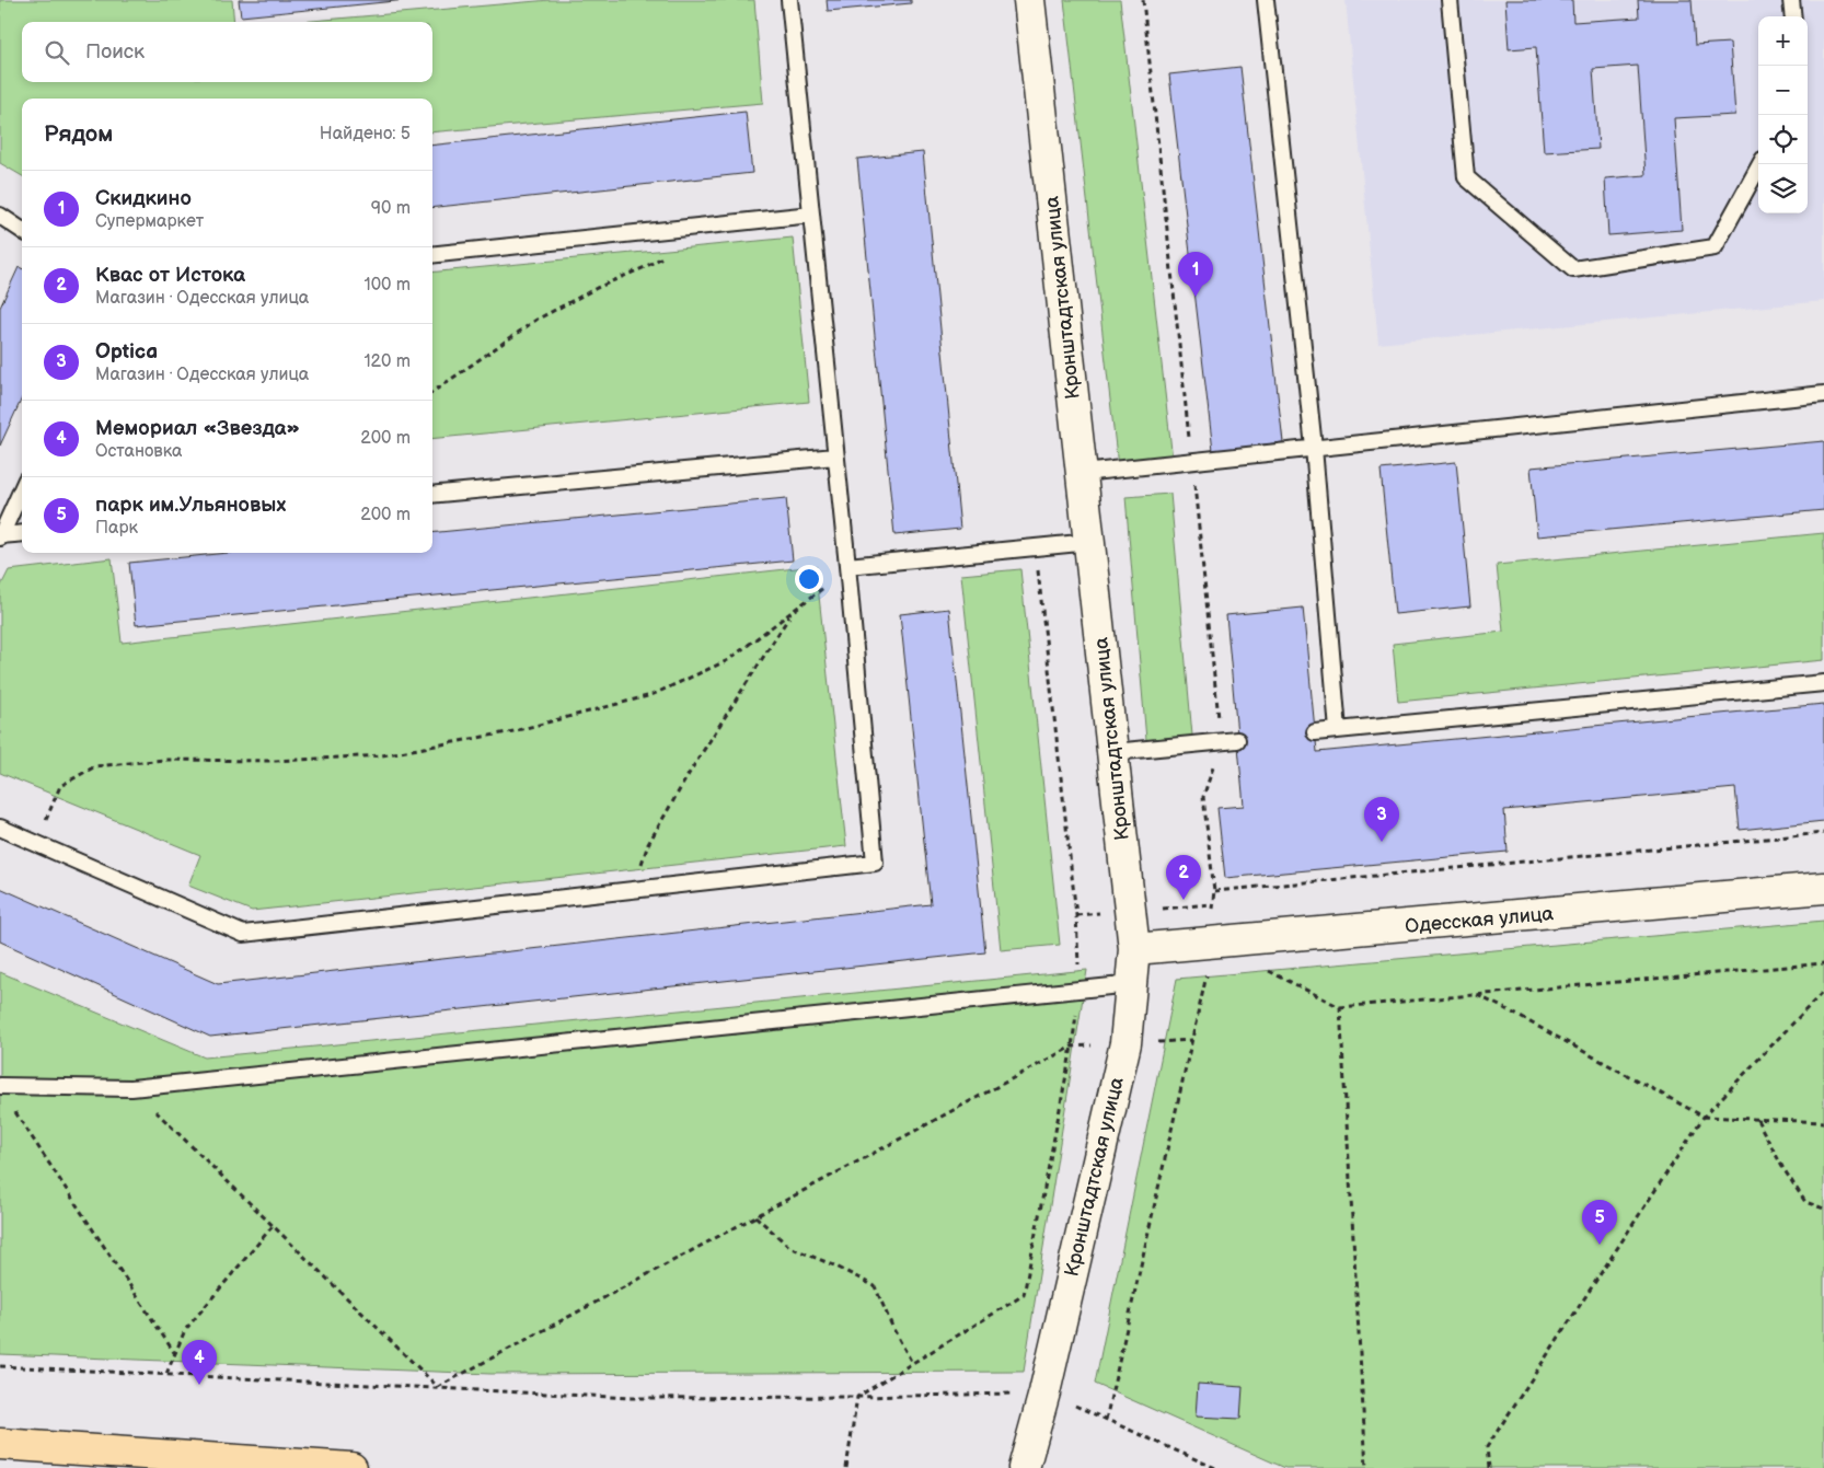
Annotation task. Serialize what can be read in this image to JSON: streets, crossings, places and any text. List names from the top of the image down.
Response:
{
  "streets": {
    "street": ["Кронштадтская улица", "Одесская улица"]
  },
  "crossings": [
    ["Кронштадтская улица", "Одесская улица"]
  ],
  "page": {
    "map_buttons": ["+", "−"],
    "search": "Поиск",
    "heading": ["Рядом", "Найдено: 5"],
    "list": [
      {
        "mark": "1",
        "name": "Скидкино",
        "note": "Супермаркет",
        "value": "90 m"
      },
      {
        "mark": "2",
        "name": "Квас от Истока",
        "note": "Магазин · Одесская улица",
        "value": "100 m"
      },
      {
        "mark": "3",
        "name": "Optica",
        "note": "Магазин · Одесская улица",
        "value": "120 m"
      },
      {
        "mark": "4",
        "name": "Мемориал «Звезда»",
        "note": "Остановка",
        "value": "200 m"
      },
      {
        "mark": "5",
        "name": "парк им.Ульяновых",
        "note": "Парк",
        "value": "200 m"
      }
    ],
    "pins": [
      "1",
      "3",
      "2",
      "5",
      "4"
    ]
  }
}
